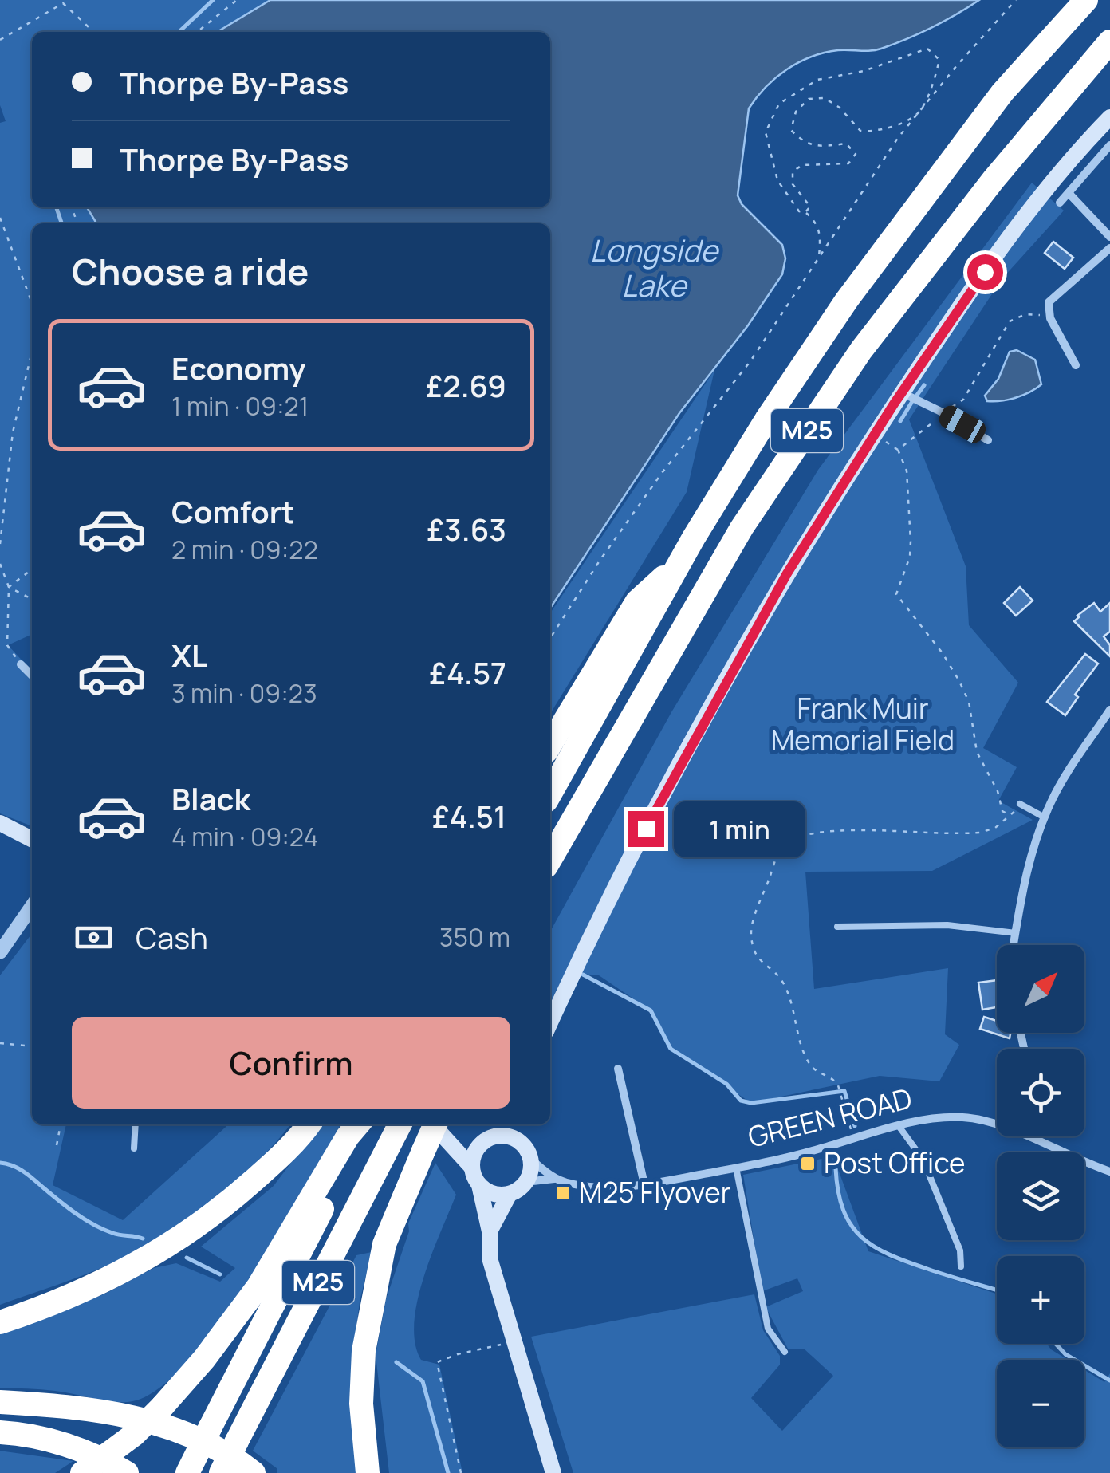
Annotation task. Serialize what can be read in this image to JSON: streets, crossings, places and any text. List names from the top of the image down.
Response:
{
  "streets": {
    "highway": ["M25"],
    "street": ["GREEN ROAD"]
  },
  "water": ["Longside Lake"],
  "parks": ["Frank Muir Memorial Field"],
  "places": {
    "transit": ["Post Office", "M25 Flyover"]
  },
  "north": "top right",
  "page": {
    "banner": ["Thorpe By-Pass", "Thorpe By-Pass"],
    "heading": "Choose a ride",
    "list": [
      {
        "name": "Economy",
        "note": "1 min · 09:21",
        "value": "£2.69"
      },
      {
        "name": "Comfort",
        "note": "2 min · 09:22",
        "value": "£3.63"
      },
      {
        "name": "XL",
        "note": "3 min · 09:23",
        "value": "£4.57"
      },
      {
        "name": "Black",
        "note": "4 min · 09:24",
        "value": "£4.51"
      }
    ],
    "bubble": "1 min",
    "pay": ["Cash", "350 m"],
    "map_buttons": ["+", "−"],
    "buttons": "Confirm"
  }
}
